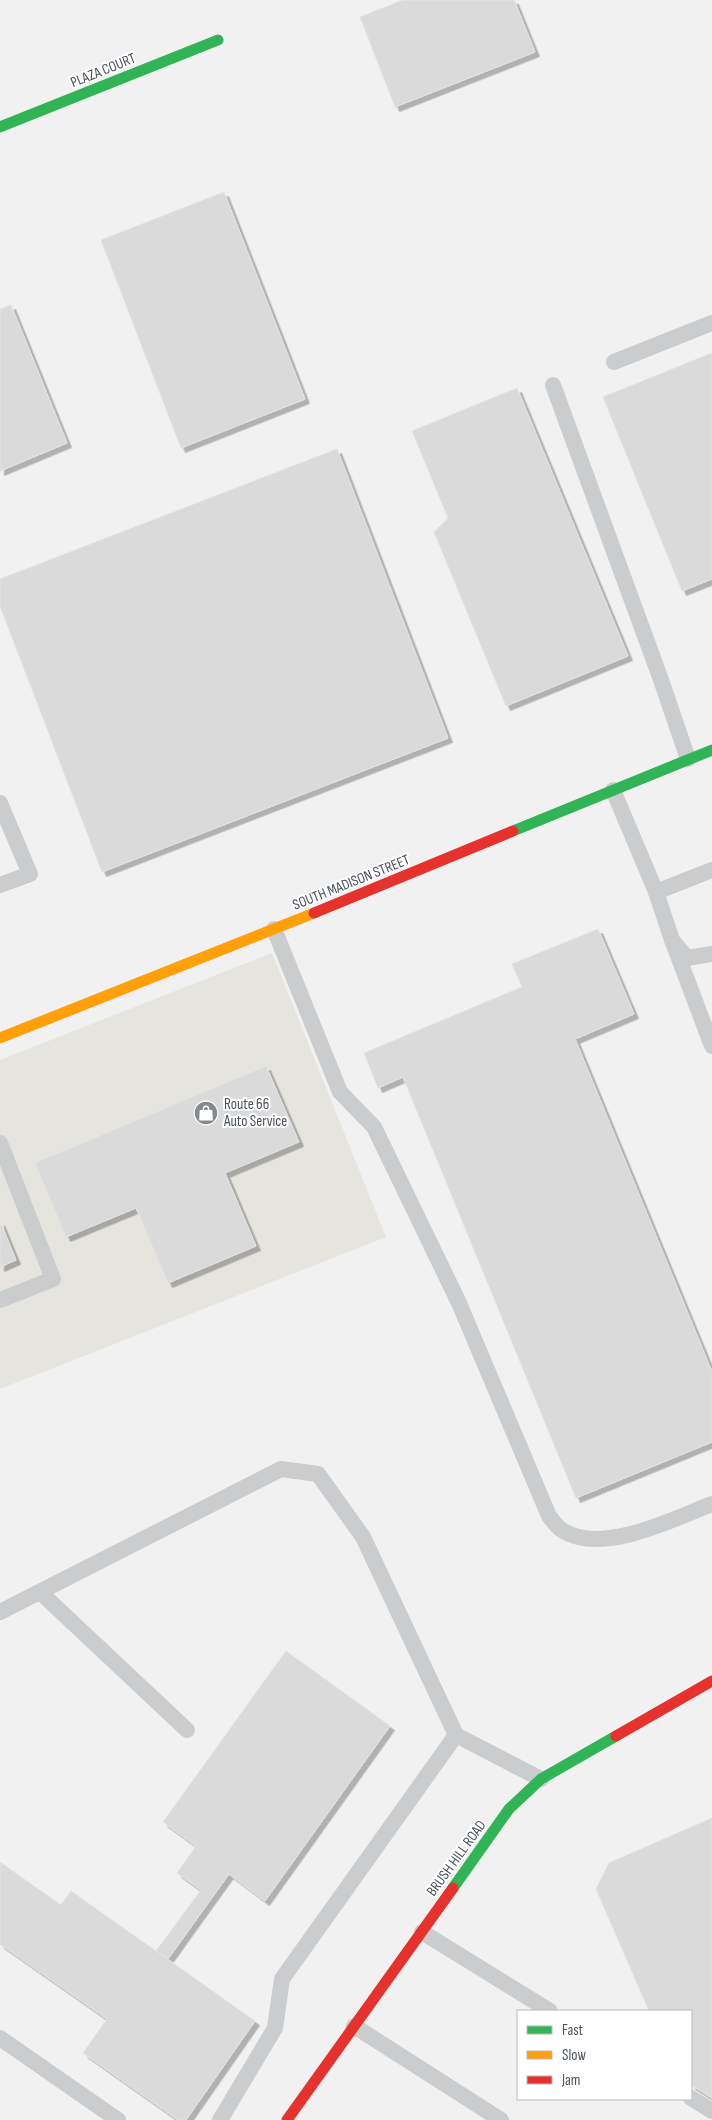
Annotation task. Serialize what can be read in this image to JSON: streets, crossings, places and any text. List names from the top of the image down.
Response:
{
  "streets": {
    "street": ["PLAZA COURT", "SOUTH MADISON STREET", "BRUSH HILL ROAD"]
  },
  "places": {
    "shop": ["Route 66 Auto Service"]
  },
  "legend": ["Fast", "Slow", "Jam"]
}
